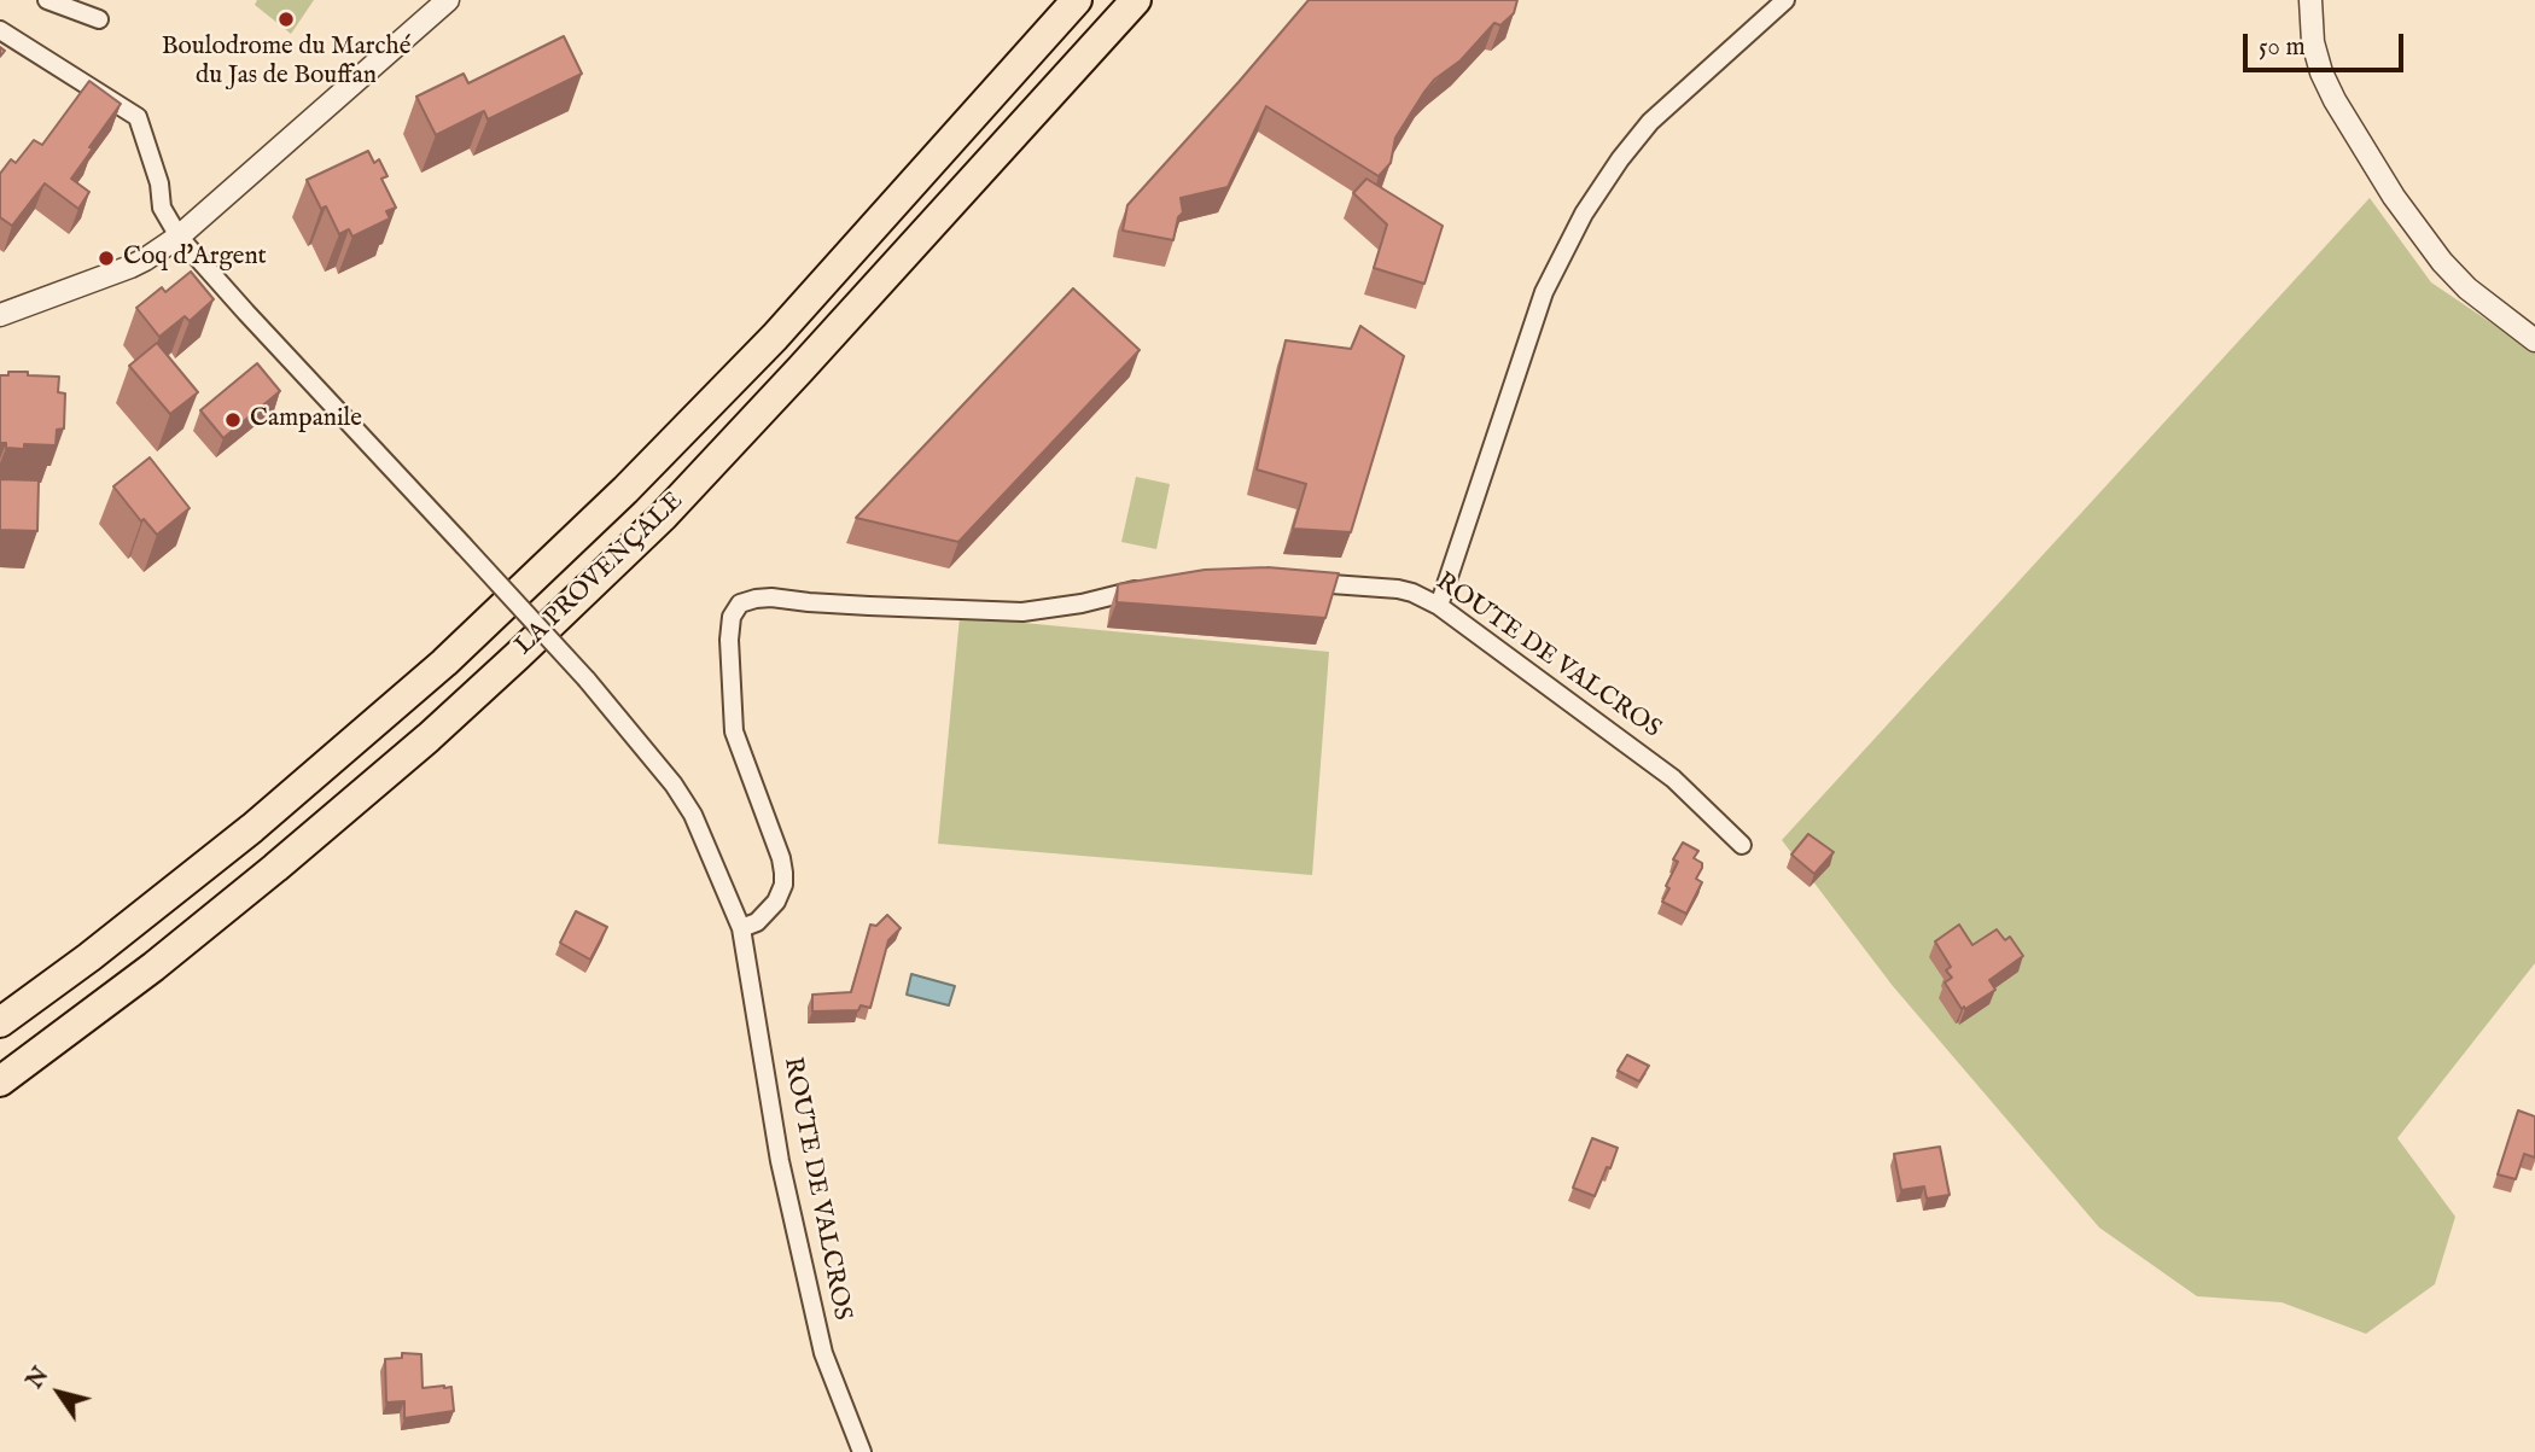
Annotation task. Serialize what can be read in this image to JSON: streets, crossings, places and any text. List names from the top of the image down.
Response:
{
  "streets": {
    "highway": ["LA PROVENÇALE"],
    "street": ["ROUTE DE VALCROS"]
  },
  "places": ["Boulodrome du Marché du Jas de Bouffan", "Coq d'Argent", "Campanile"],
  "scale_bar": "50 m",
  "north": "top left"
}
